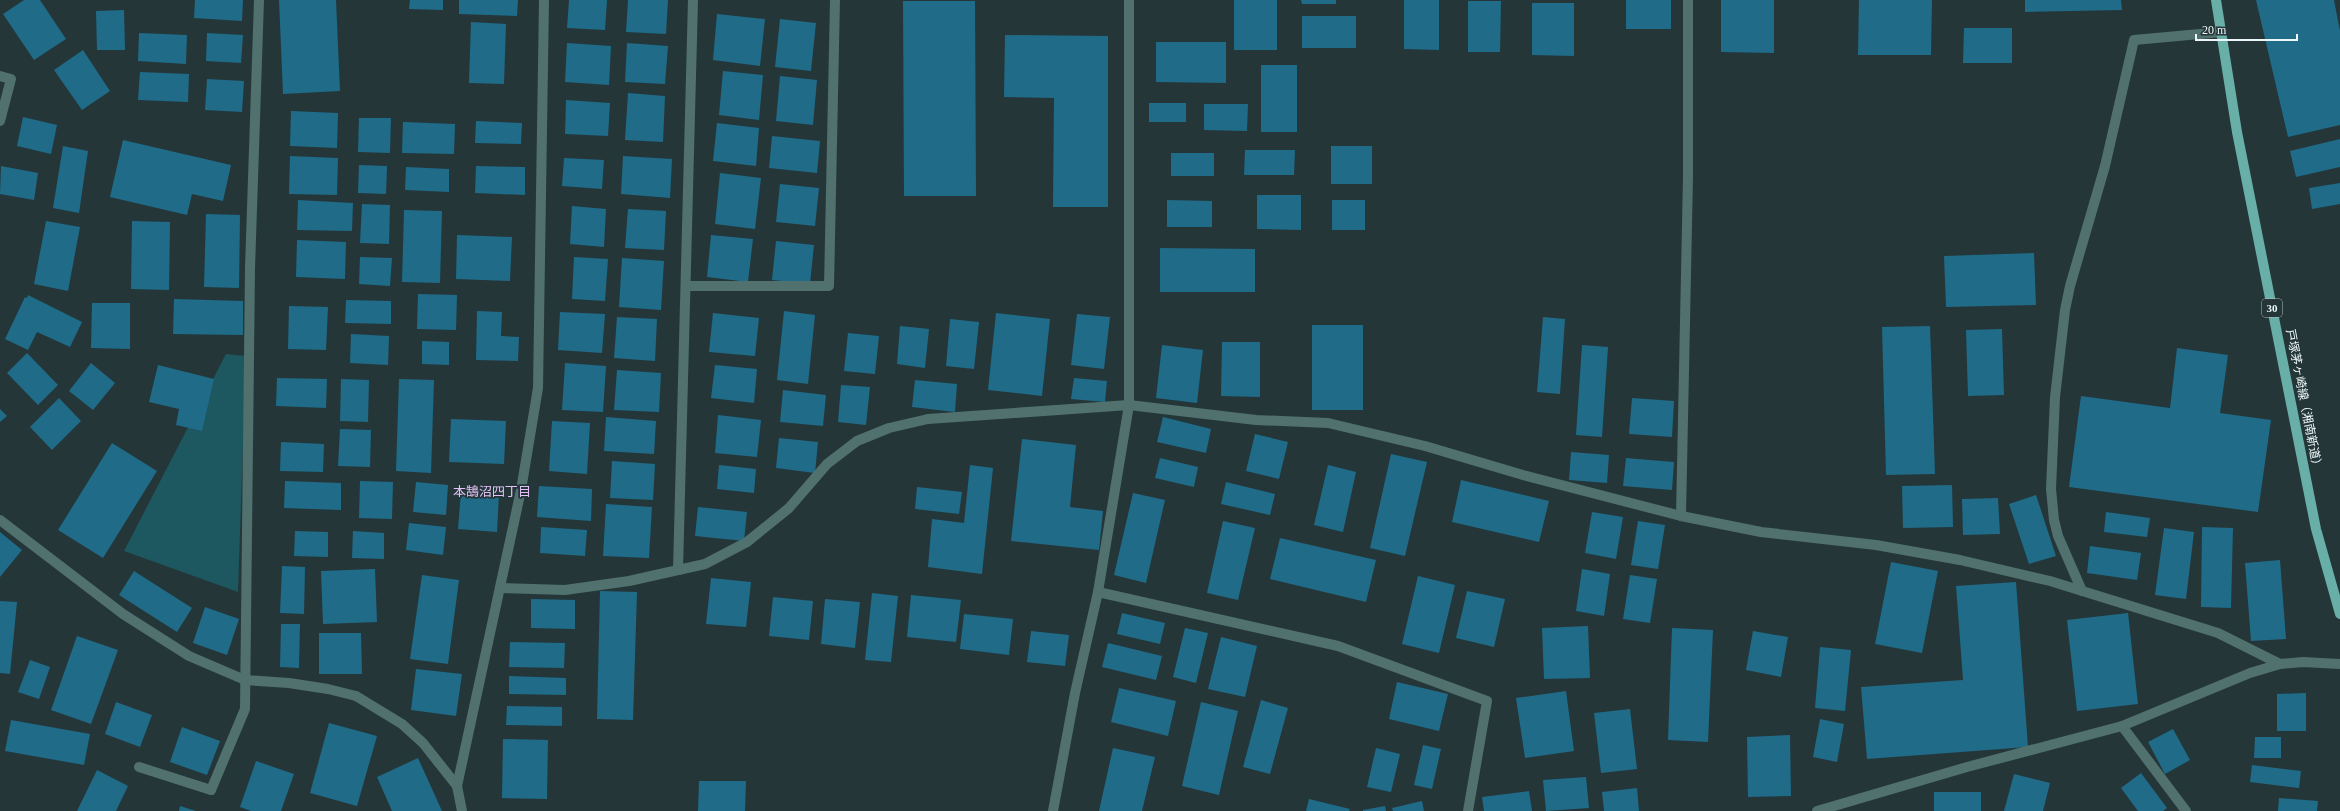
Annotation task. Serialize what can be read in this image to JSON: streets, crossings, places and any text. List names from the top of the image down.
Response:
{
  "streets": {
    "main road": ["30", "戸塚茅ヶ崎線（湘南新道）"]
  },
  "districts": ["本鵠沼四丁目"],
  "scale_bar": "20 m"
}
